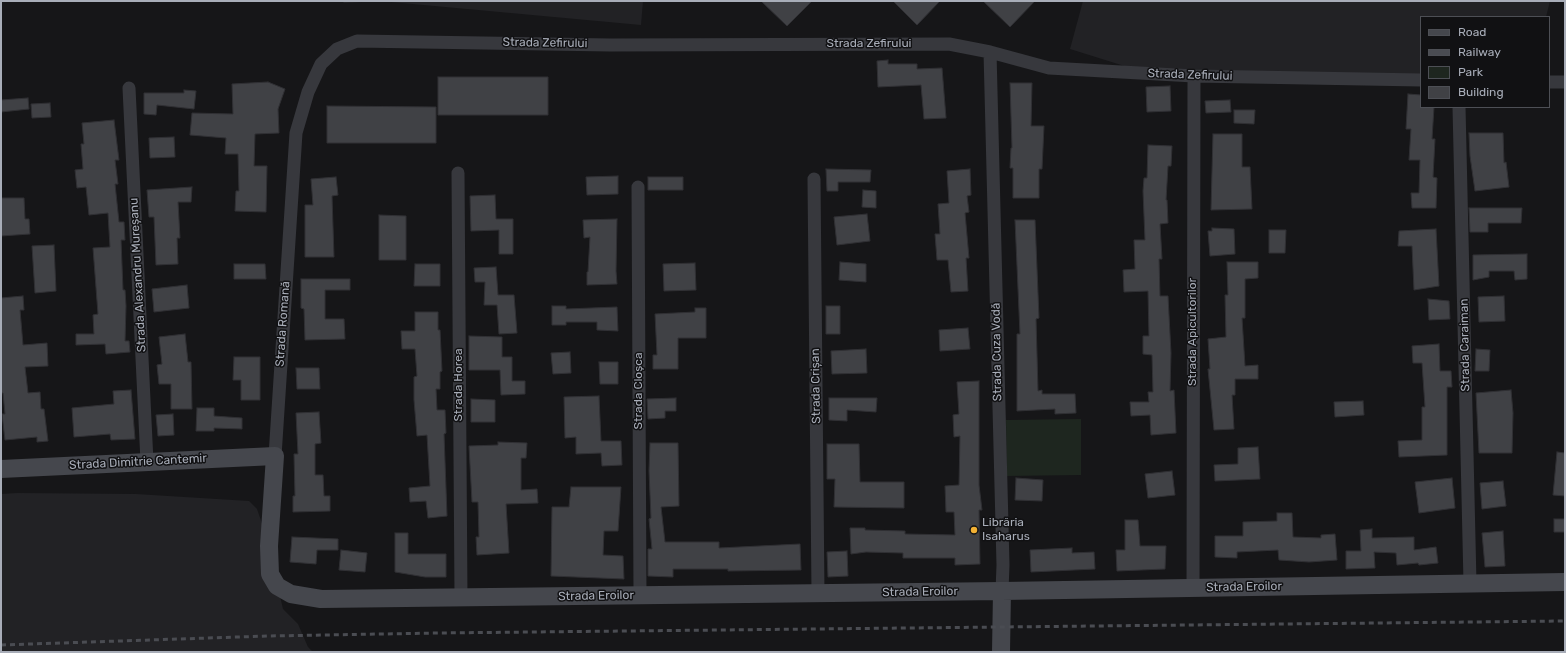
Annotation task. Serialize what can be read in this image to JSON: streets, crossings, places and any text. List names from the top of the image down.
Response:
{
  "streets": {
    "street": [
      "Strada Zefirului",
      "Strada Alexandru Mureșanu",
      "Strada Romană",
      "Strada Apicultorilor",
      "Strada Caraiman",
      "Strada Cuza Vodă",
      "Strada Horea",
      "Strada Crișan",
      "Strada Cloșca",
      "Strada Dimitrie Cantemir",
      "Strada Eroilor"
    ]
  },
  "crossings": [
    ["Strada Zefirului", "Strada Romană"],
    ["Strada Zefirului", "Strada Apicultorilor"],
    ["Strada Zefirului", "Strada Cuza Vodă"],
    ["Strada Alexandru Mureșanu", "Strada Dimitrie Cantemir"],
    ["Strada Romană", "Strada Dimitrie Cantemir"],
    ["Strada Romană", "Strada Eroilor"],
    ["Strada Apicultorilor", "Strada Eroilor"],
    ["Strada Caraiman", "Strada Eroilor"],
    ["Strada Cuza Vodă", "Strada Eroilor"],
    ["Strada Horea", "Strada Eroilor"],
    ["Strada Crișan", "Strada Eroilor"],
    ["Strada Cloșca", "Strada Eroilor"]
  ],
  "places": ["Librăria Isaharus"],
  "legend": [
    "Road",
    "Railway",
    "Park",
    "Building"
  ]
}
